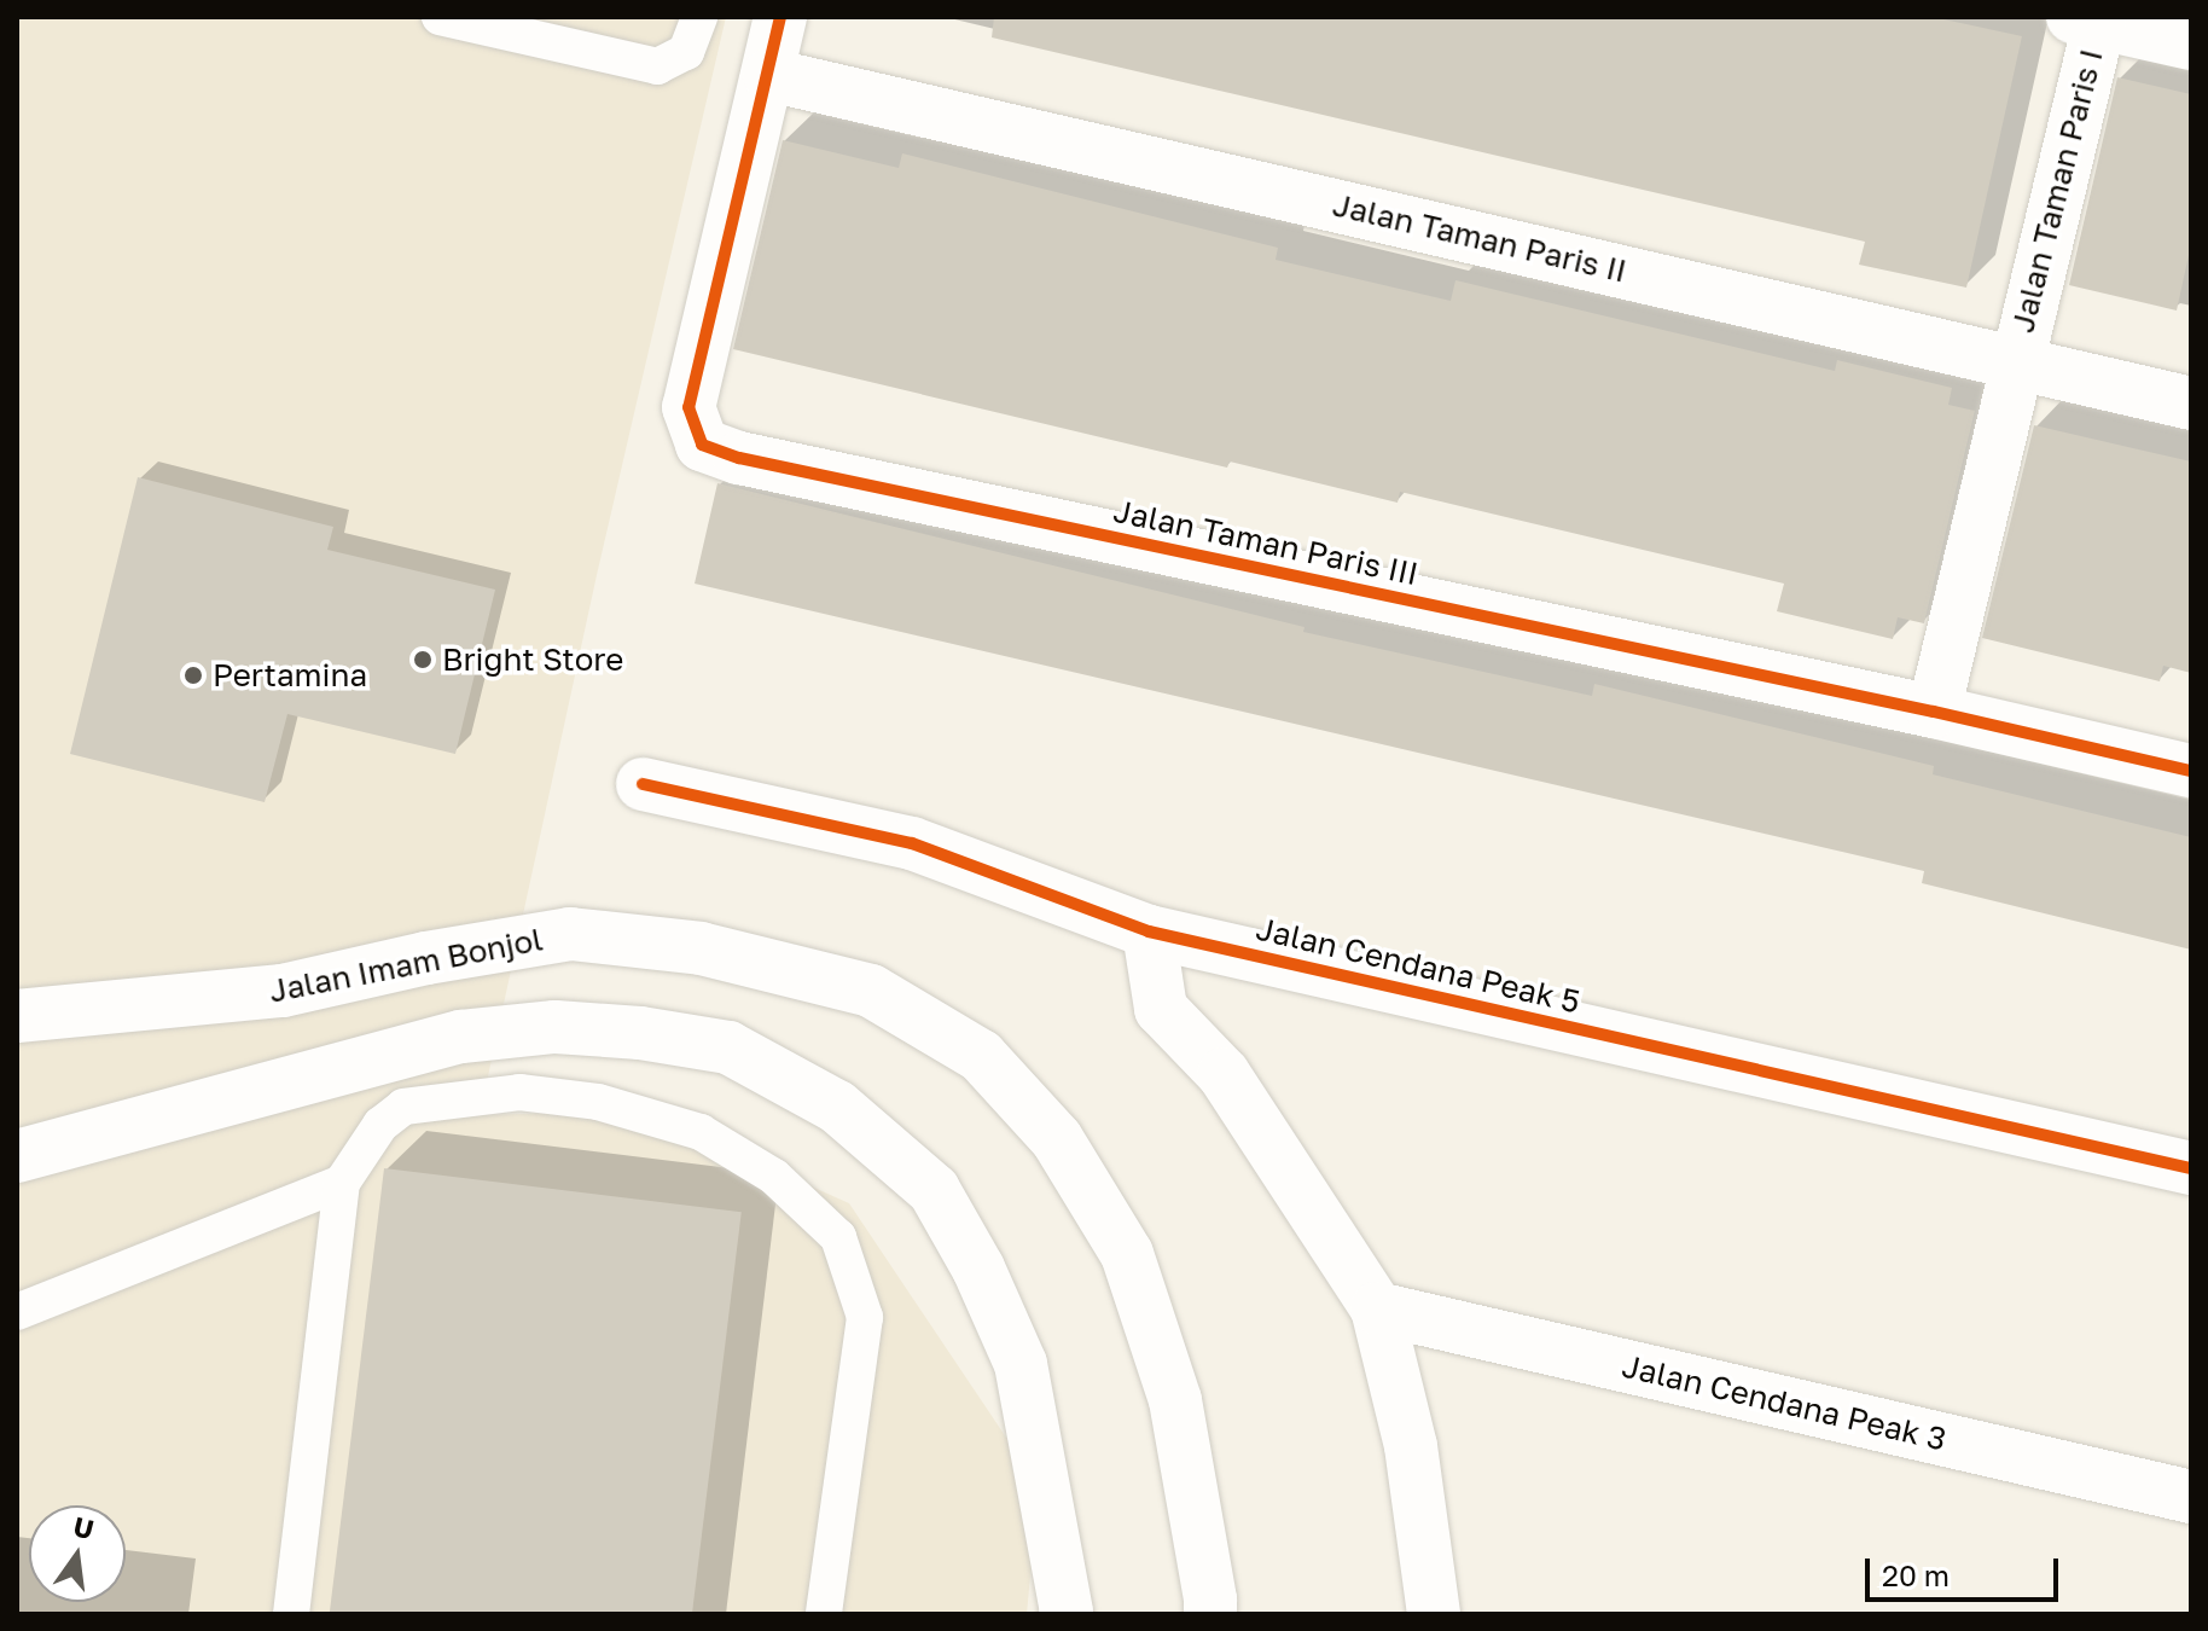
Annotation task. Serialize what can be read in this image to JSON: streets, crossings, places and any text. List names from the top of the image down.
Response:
{
  "streets": {
    "street": [
      "Jalan Taman Paris I",
      "Jalan Taman Paris II",
      "Jalan Taman Paris III",
      "Jalan Imam Bonjol",
      "Jalan Cendana Peak 5",
      "Jalan Cendana Peak 3"
    ]
  },
  "crossings": [
    ["Jalan Taman Paris I", "Jalan Taman Paris II"],
    ["Jalan Taman Paris II", "Jalan Taman Paris III"]
  ],
  "places": ["Bright Store", "Pertamina"],
  "scale_bar": "20 m",
  "north": "top"
}
